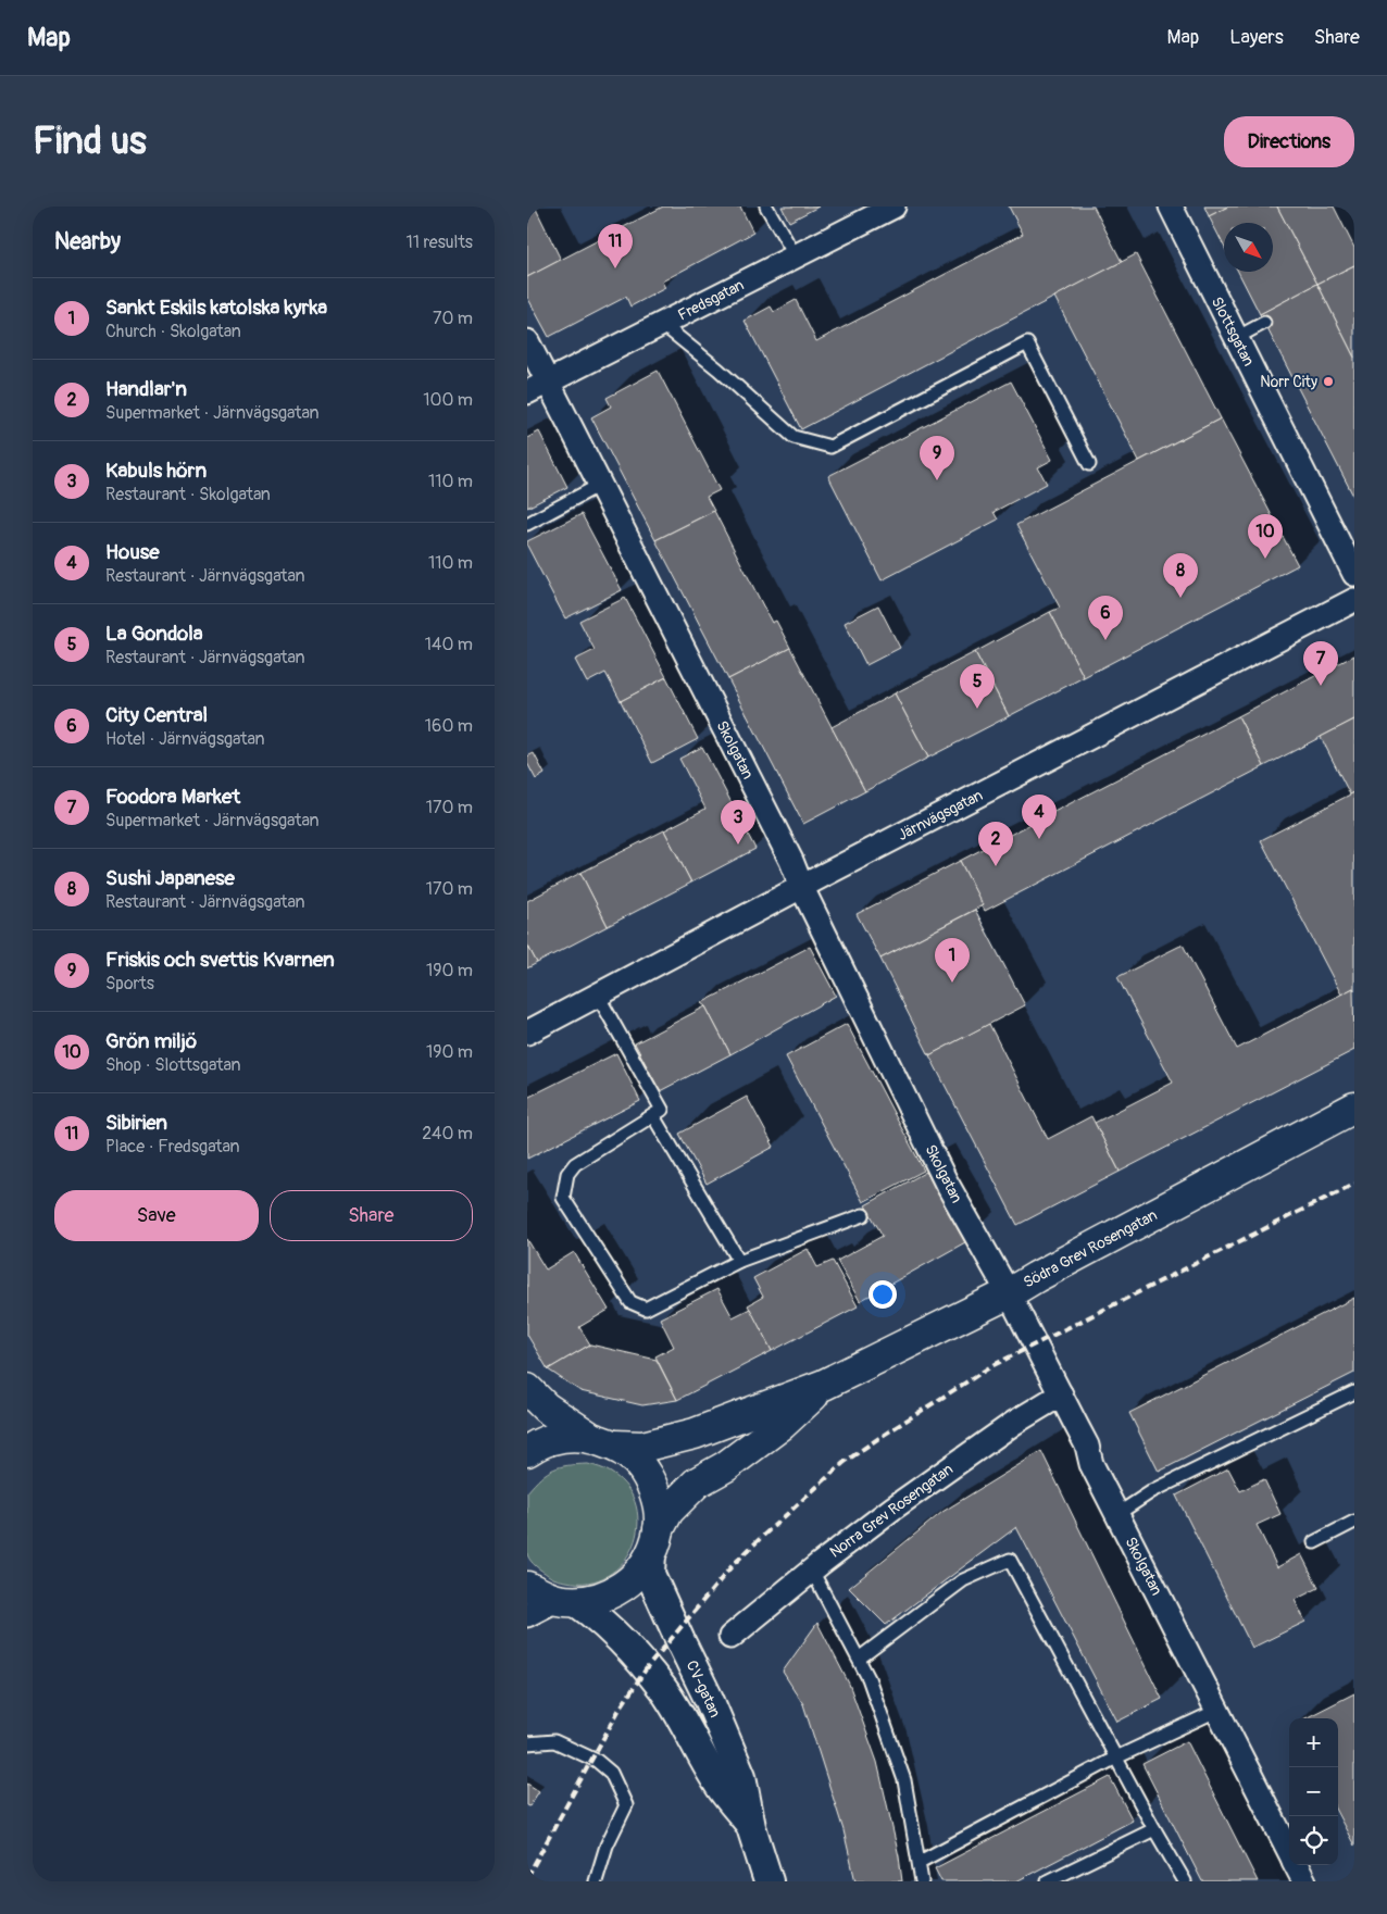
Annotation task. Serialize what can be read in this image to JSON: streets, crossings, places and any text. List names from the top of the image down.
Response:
{
  "streets": {
    "main road": ["Södra Grev Rosengatan"],
    "street": [
      "Fredsgatan",
      "Slottsgatan",
      "Skolgatan",
      "Järnvägsgatan",
      "Norra Grev Rosengatan",
      "CV-gatan"
    ]
  },
  "crossings": [
    ["Fredsgatan", "Skolgatan"],
    ["Skolgatan", "Järnvägsgatan"],
    ["Skolgatan", "Södra Grev Rosengatan"],
    ["Skolgatan", "Norra Grev Rosengatan"],
    ["Södra Grev Rosengatan", "CV-gatan"]
  ],
  "places": ["Norr City"],
  "north": "bottom right",
  "page": {
    "header": "Map",
    "nav": ["Map", "Layers", "Share"],
    "buttons": [
      "Directions",
      ["Save", "Share"]
    ],
    "title": "Find us",
    "heading": ["Nearby", "11 results"],
    "pins": [
      "11",
      "9",
      "10",
      "8",
      "6",
      "7",
      "5",
      "4",
      "3",
      "2",
      "1"
    ],
    "list": [
      {
        "mark": "1",
        "name": "Sankt Eskils katolska kyrka",
        "note": "Church · Skolgatan",
        "value": "70 m"
      },
      {
        "mark": "2",
        "name": "Handlar'n",
        "note": "Supermarket · Järnvägsgatan",
        "value": "100 m"
      },
      {
        "mark": "3",
        "name": "Kabuls hörn",
        "note": "Restaurant · Skolgatan",
        "value": "110 m"
      },
      {
        "mark": "4",
        "name": "House",
        "note": "Restaurant · Järnvägsgatan",
        "value": "110 m"
      },
      {
        "mark": "5",
        "name": "La Gondola",
        "note": "Restaurant · Järnvägsgatan",
        "value": "140 m"
      },
      {
        "mark": "6",
        "name": "City Central",
        "note": "Hotel · Järnvägsgatan",
        "value": "160 m"
      },
      {
        "mark": "7",
        "name": "Foodora Market",
        "note": "Supermarket · Järnvägsgatan",
        "value": "170 m"
      },
      {
        "mark": "8",
        "name": "Sushi Japanese",
        "note": "Restaurant · Järnvägsgatan",
        "value": "170 m"
      },
      {
        "mark": "9",
        "name": "Friskis och svettis Kvarnen",
        "note": "Sports",
        "value": "190 m"
      },
      {
        "mark": "10",
        "name": "Grön miljö",
        "note": "Shop · Slottsgatan",
        "value": "190 m"
      },
      {
        "mark": "11",
        "name": "Sibirien",
        "note": "Place · Fredsgatan",
        "value": "240 m"
      }
    ],
    "map_buttons": ["+", "−"]
  }
}
